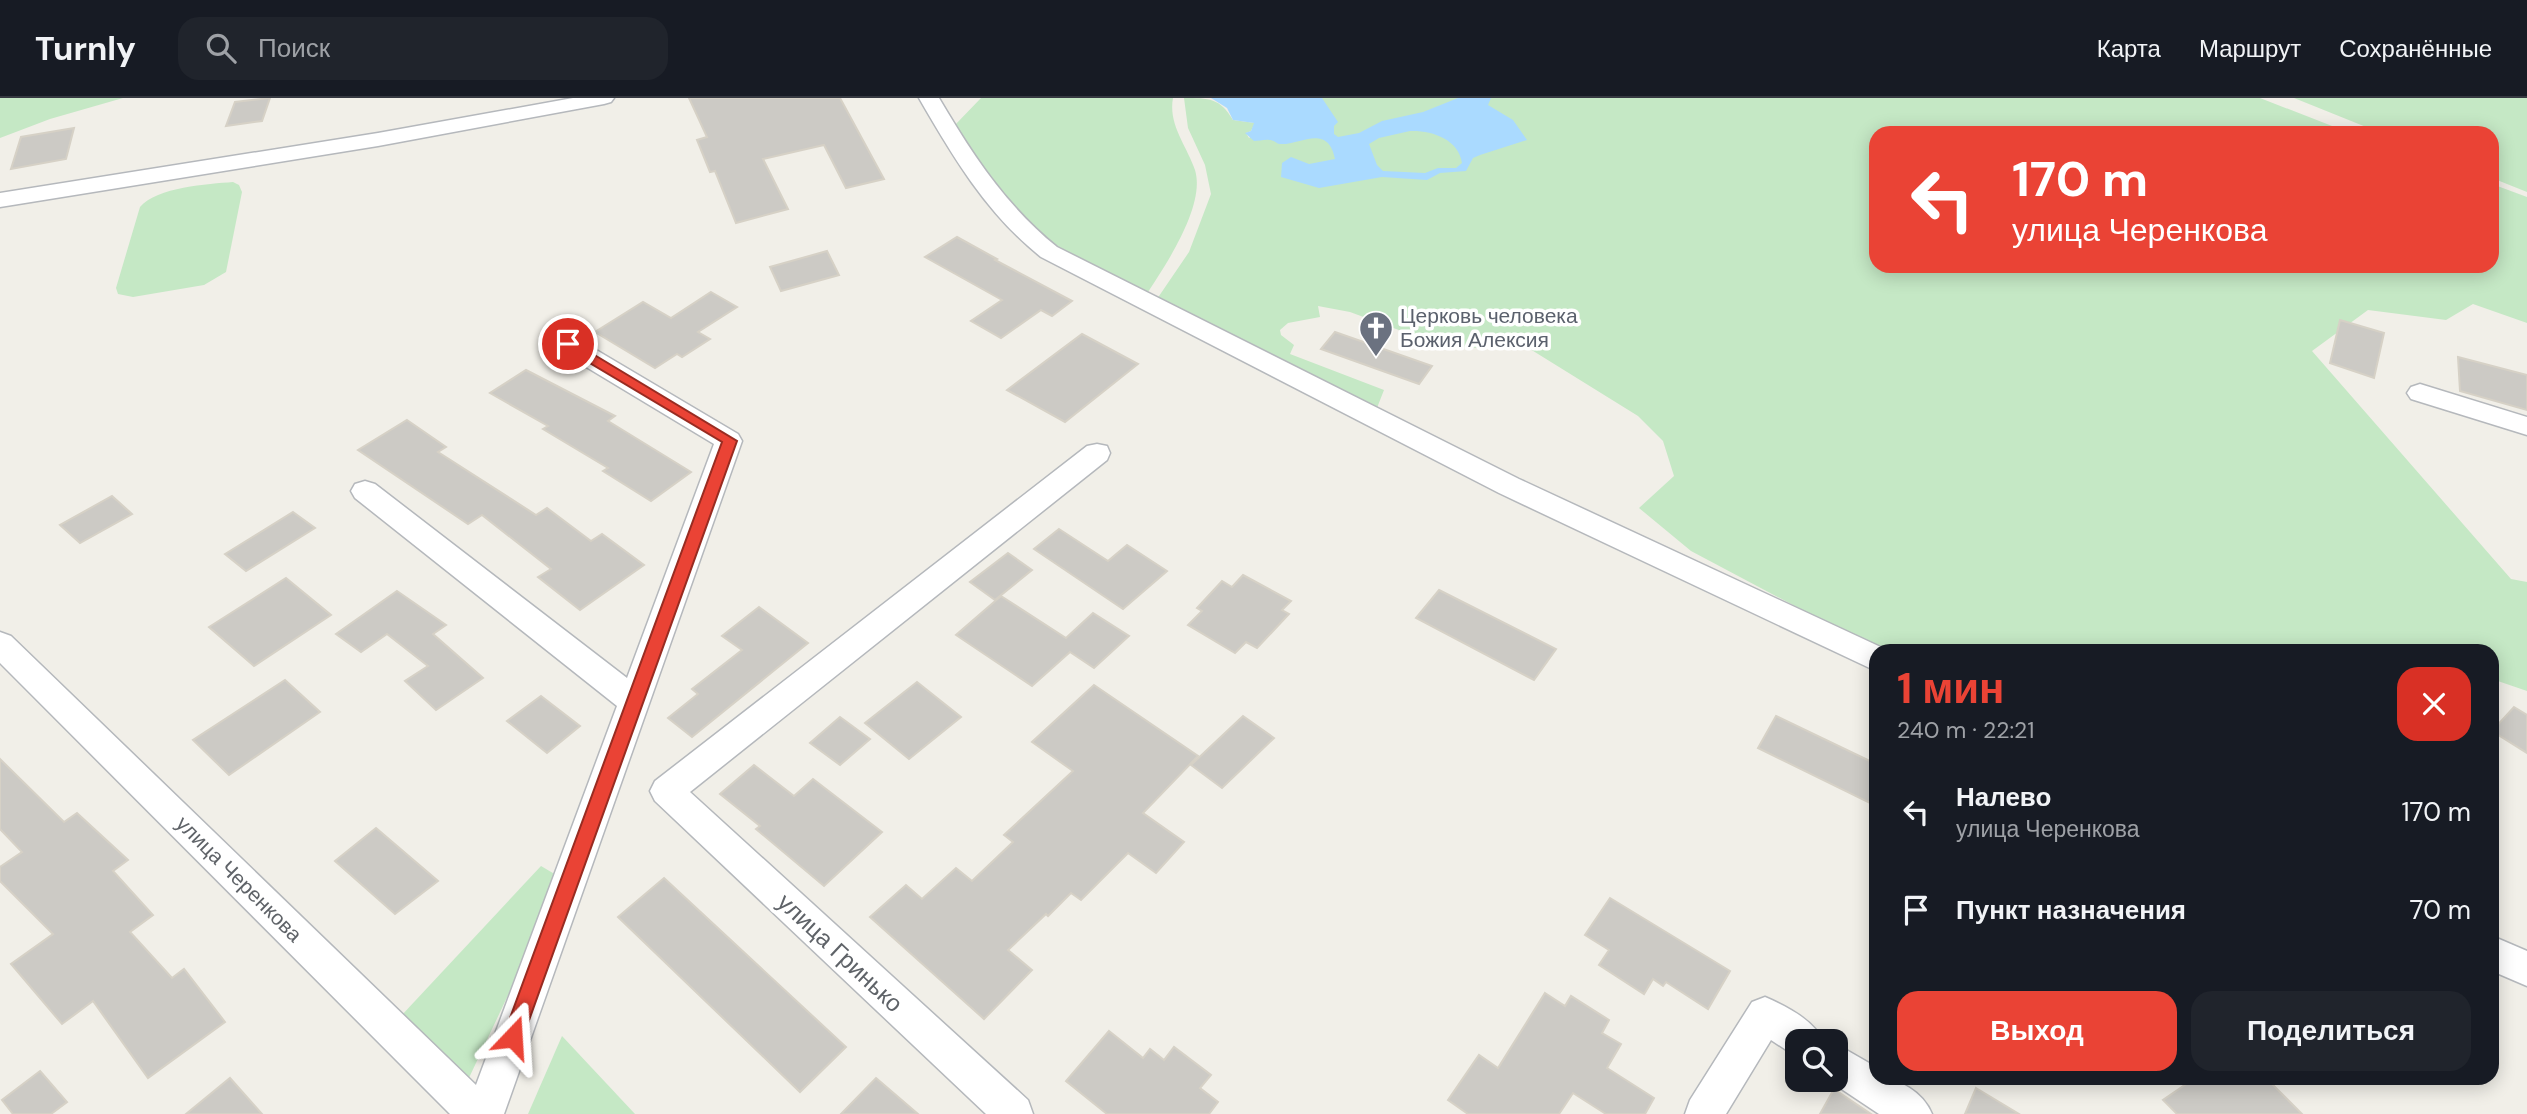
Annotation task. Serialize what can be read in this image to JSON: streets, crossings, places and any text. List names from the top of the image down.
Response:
{
  "streets": {
    "street": ["улица Черенкова", "улица Гринько"]
  },
  "places": {
    "church": ["Церковь человека Божия Алексия"]
  },
  "page": {
    "header": "Turnly",
    "search": "Поиск",
    "nav": ["Карта", "Маршрут", "Сохранённые"],
    "turn": ["170 m", "улица Черенкова"],
    "heading": ["1 мин", "240 m · 22:21"],
    "list": [
      {
        "name": "Налево",
        "note": "улица Черенкова",
        "value": "170 m"
      },
      {
        "name": "Пункт назначения",
        "value": "70 m"
      }
    ],
    "buttons": ["Выход", "Поделиться"]
  }
}
